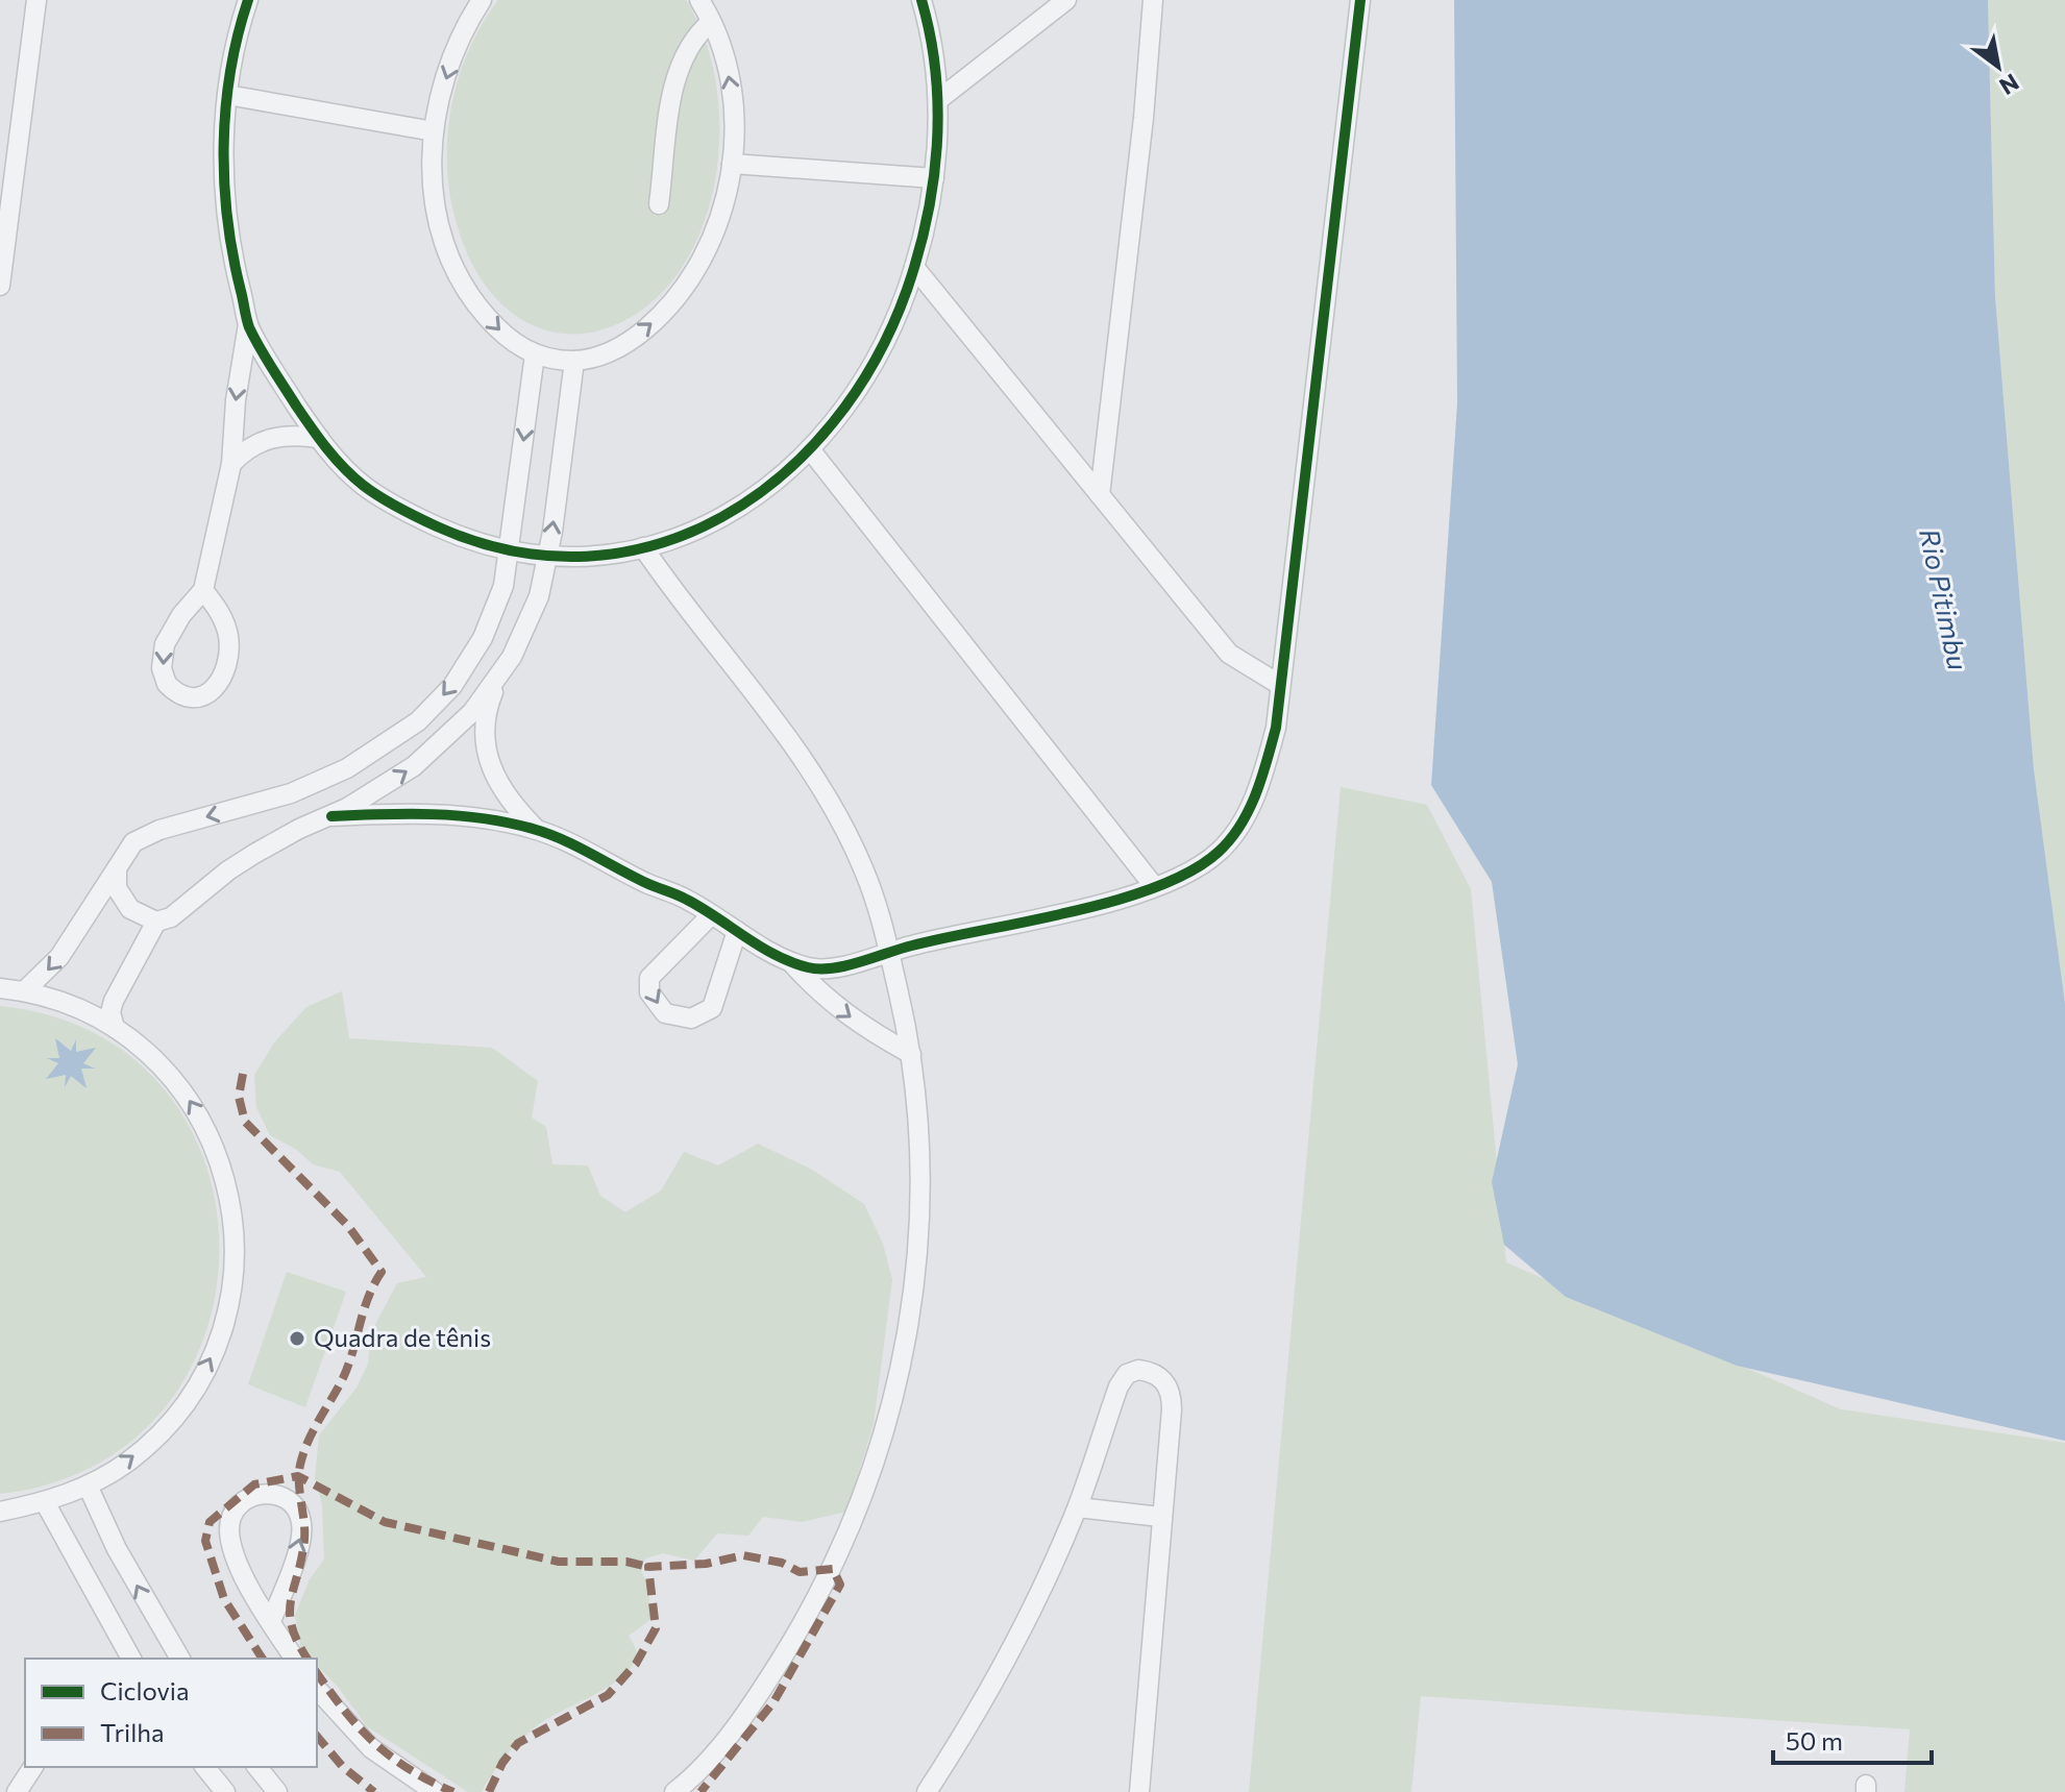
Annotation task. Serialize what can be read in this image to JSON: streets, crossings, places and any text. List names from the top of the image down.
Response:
{
  "water": ["Rio Pitimbu"],
  "places": ["Quadra de tênis"],
  "legend": ["Ciclovia", "Trilha"],
  "scale_bar": "50 m",
  "north": "bottom right"
}
